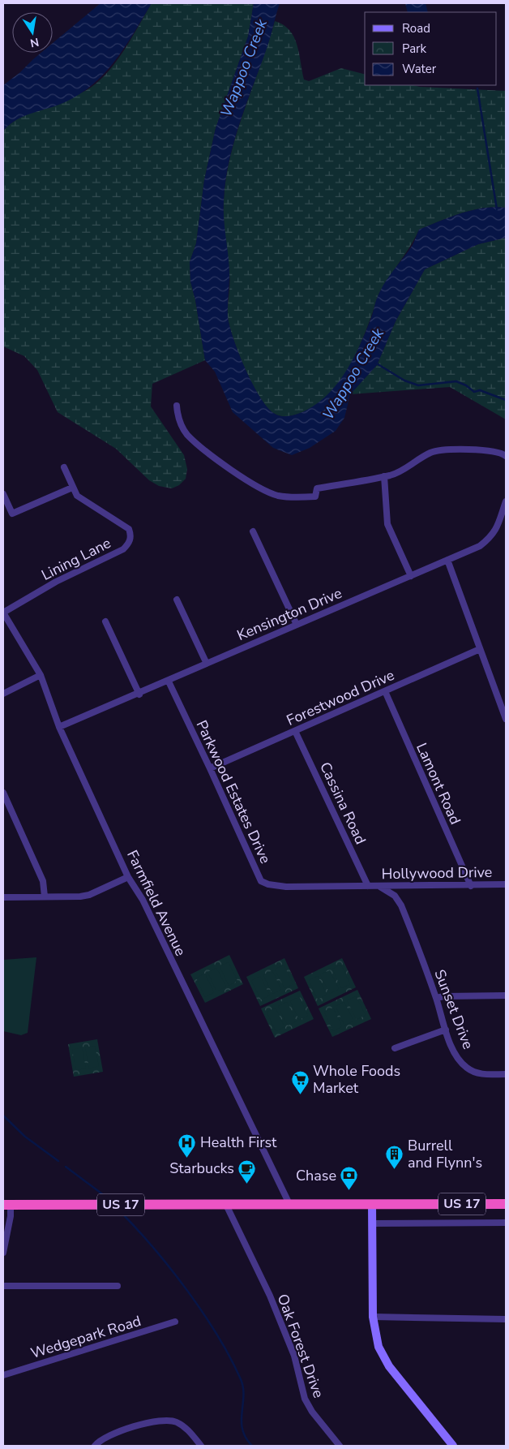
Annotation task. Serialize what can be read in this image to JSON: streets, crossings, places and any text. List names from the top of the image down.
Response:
{
  "streets": {
    "highway": ["US 17"],
    "street": [
      "Lining Lane",
      "Kensington Drive",
      "Forestwood Drive",
      "Lamont Road",
      "Parkwood Estates Drive",
      "Cassina Road",
      "Hollywood Drive",
      "Farmfield Avenue",
      "Sunset Drive",
      "Wedgepark Road",
      "Oak Forest Drive"
    ]
  },
  "crossings": [
    ["Lining Lane", "Farmfield Avenue"],
    ["Kensington Drive", "Parkwood Estates Drive"],
    ["Kensington Drive", "Farmfield Avenue"],
    ["Forestwood Drive", "Lamont Road"],
    ["Forestwood Drive", "Parkwood Estates Drive"],
    ["Forestwood Drive", "Cassina Road"],
    ["Lamont Road", "Hollywood Drive"],
    ["Parkwood Estates Drive", "Cassina Road"],
    ["Parkwood Estates Drive", "Hollywood Drive"],
    ["Cassina Road", "Hollywood Drive"],
    ["Hollywood Drive", "Sunset Drive"],
    ["Farmfield Avenue", "US 17"],
    ["US 17", "Oak Forest Drive"]
  ],
  "water": ["Wappoo Creek"],
  "places": {
    "supermarket": ["Whole Foods Market"],
    "hospital": ["Health First"],
    "building": ["Burrell and Flynn's"],
    "cafe": ["Starbucks"],
    "bank": ["Chase"]
  },
  "legend": ["Road", "Park", "Water"],
  "north": "bottom"
}
